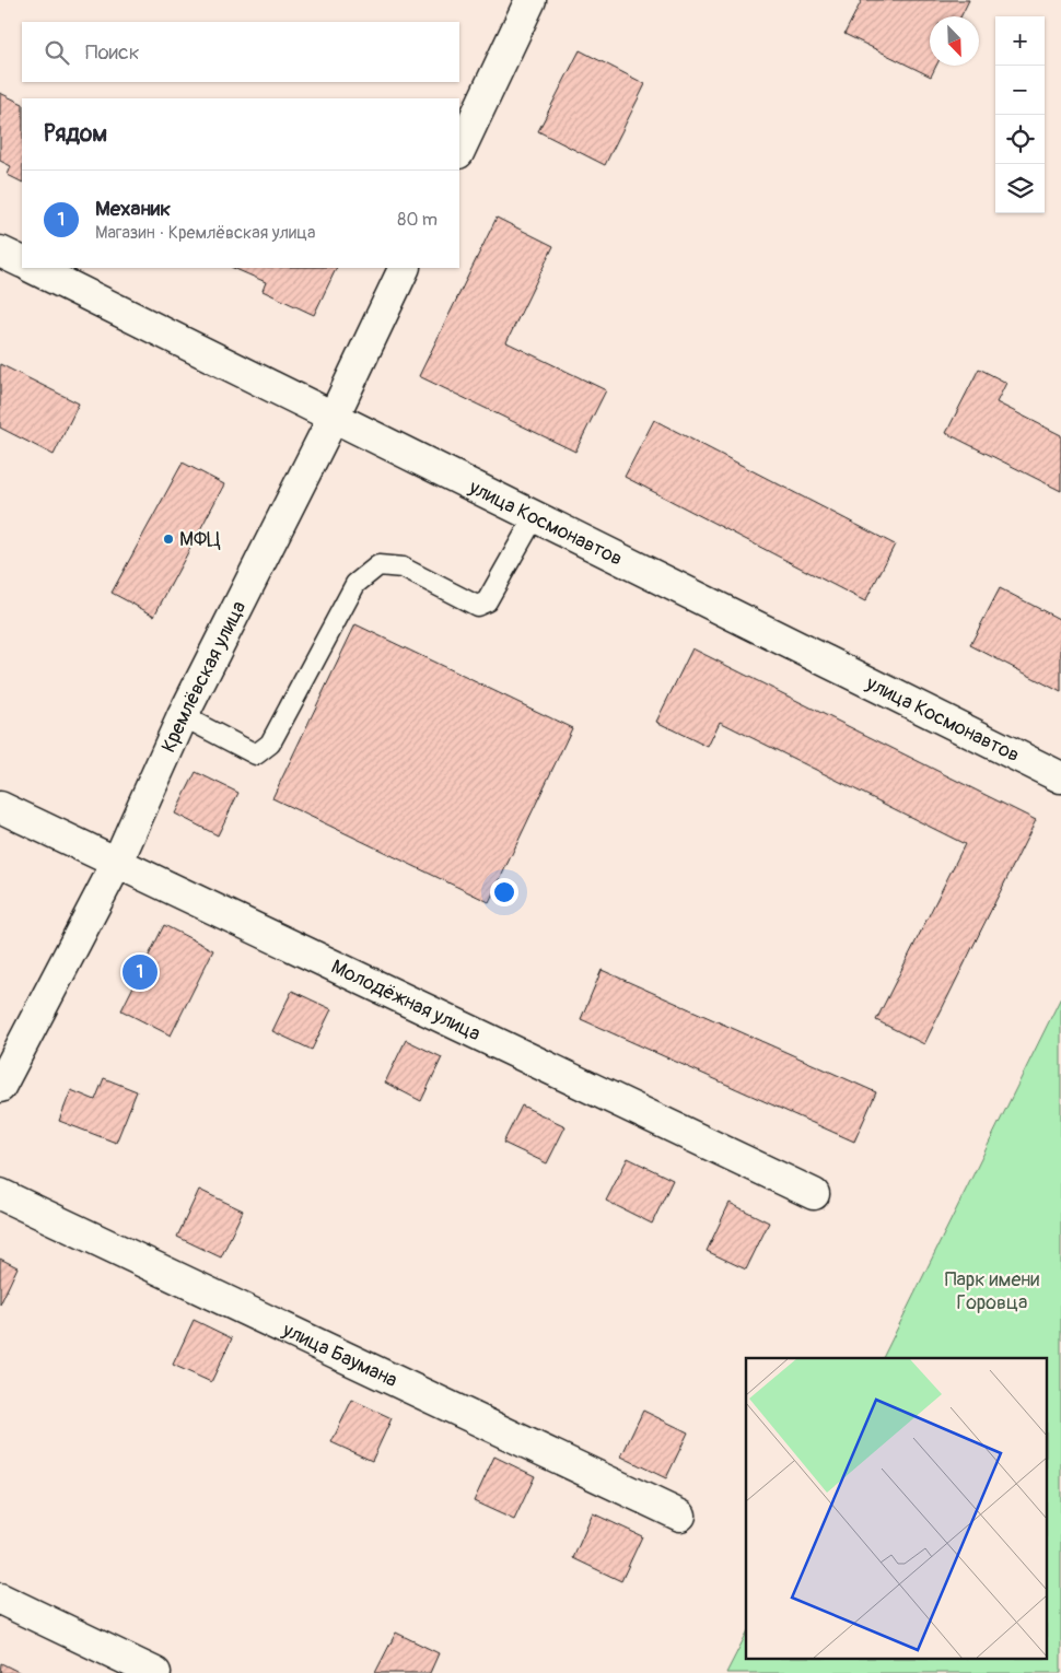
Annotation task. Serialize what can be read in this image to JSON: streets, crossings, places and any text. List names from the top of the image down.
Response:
{
  "streets": {
    "street": [
      "улица Космонавтов",
      "Кремлёвская улица",
      "Молодёжная улица",
      "улица Баумана"
    ]
  },
  "crossings": [
    ["улица Космонавтов", "Кремлёвская улица"],
    ["Кремлёвская улица", "Молодёжная улица"]
  ],
  "parks": ["Парк имени Горовца"],
  "places": ["МФЦ"],
  "north": "bottom right",
  "page": {
    "map_buttons": ["+", "−"],
    "search": "Поиск",
    "heading": "Рядом",
    "list": [
      {
        "mark": "1",
        "name": "Механик",
        "note": "Магазин · Кремлёвская улица",
        "value": "80 m"
      }
    ],
    "pins": "1"
  }
}
